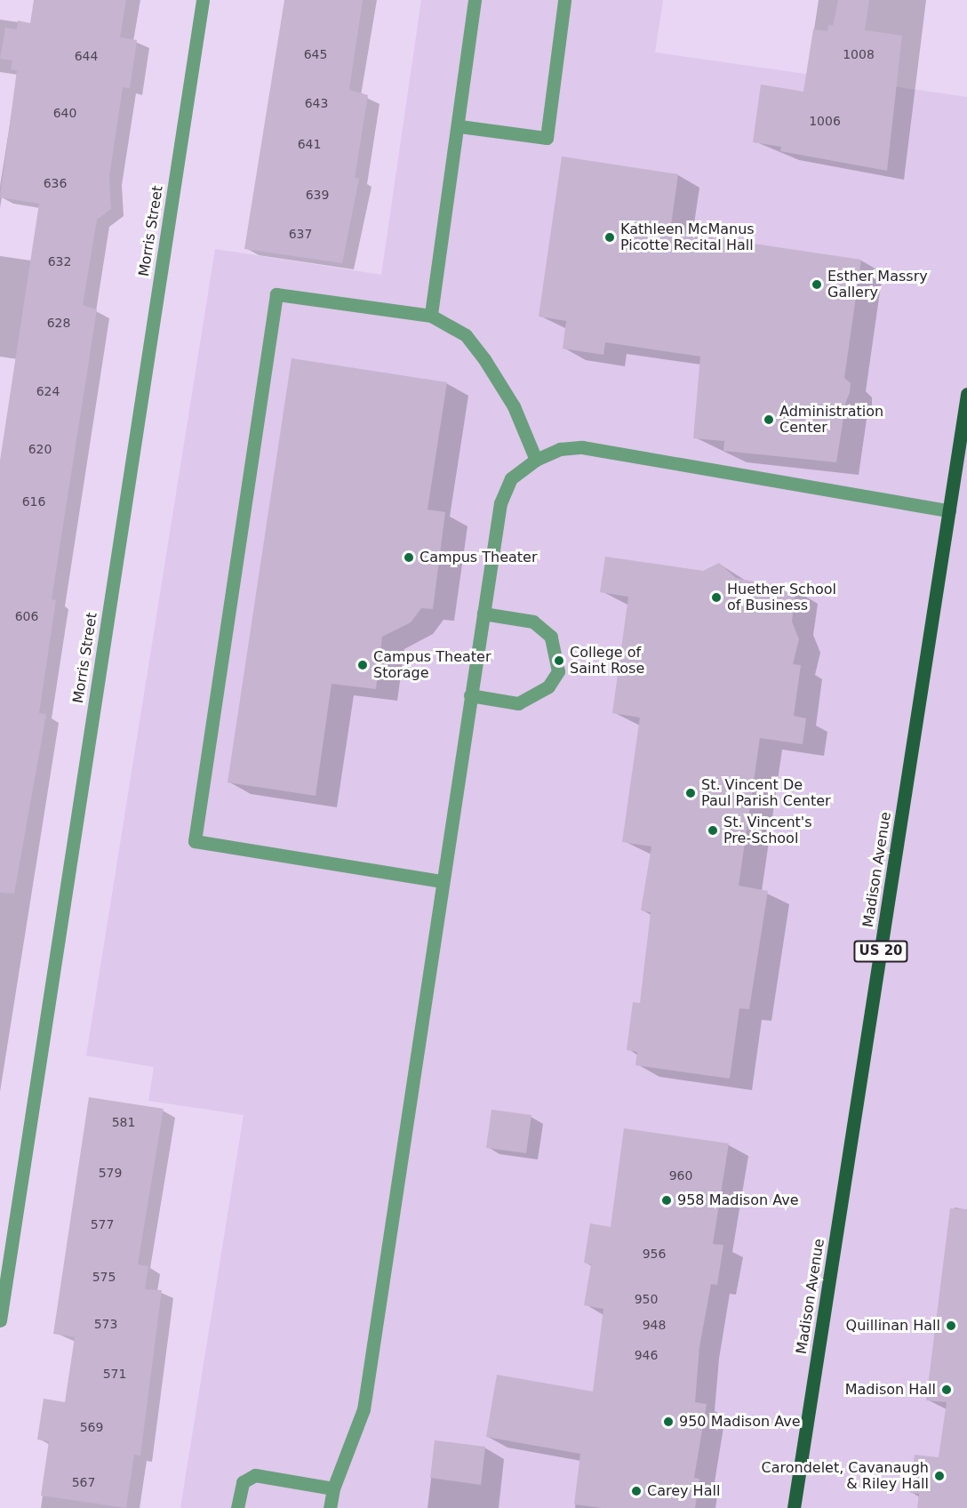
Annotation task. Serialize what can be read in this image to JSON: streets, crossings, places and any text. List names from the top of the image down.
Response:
{
  "streets": {
    "main road": ["Madison Avenue", "US 20"],
    "street": ["Morris Street"]
  },
  "places": [
    "Kathleen McManus Picotte Recital Hall",
    "Esther Massry Gallery",
    "Administration Center",
    "Campus Theater",
    "Huether School of Business",
    "College of Saint Rose",
    "Campus Theater Storage",
    "St. Vincent De Paul Parish Center",
    "St. Vincent's Pre-School",
    "958 Madison Ave",
    "Quillinan Hall",
    "Madison Hall",
    "950 Madison Ave",
    "Carondelet, Cavanaugh & Riley Hall",
    "Carey Hall"
  ],
  "house_numbers": [
    "645",
    "1008",
    "644",
    "643",
    "640",
    "1006",
    "641",
    "636",
    "639",
    "637",
    "632",
    "628",
    "624",
    "620",
    "616",
    "606",
    "581",
    "579",
    "960",
    "577",
    "956",
    "575",
    "950",
    "573",
    "948",
    "946",
    "571",
    "569",
    "567"
  ]
}
